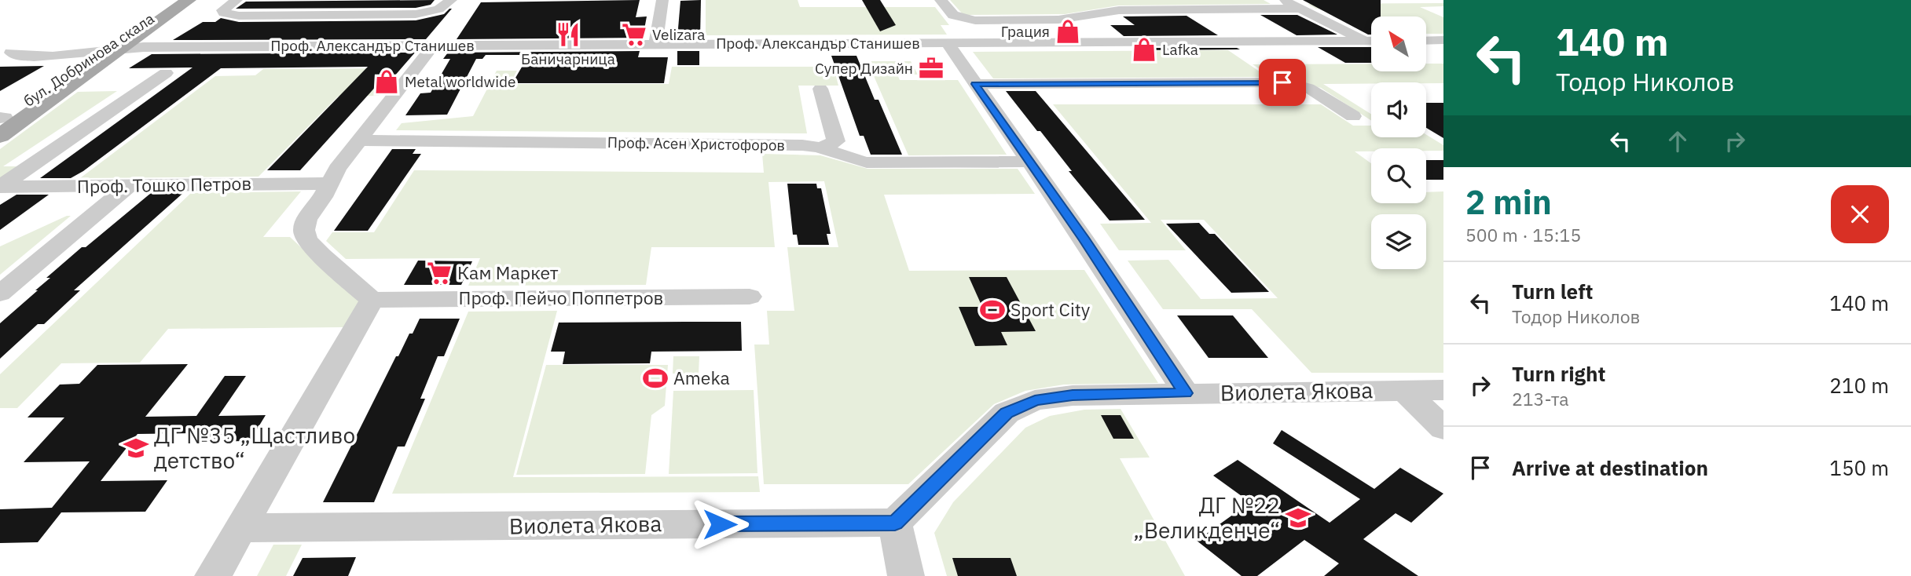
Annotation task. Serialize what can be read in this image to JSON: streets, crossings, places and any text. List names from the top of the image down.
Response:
{
  "streets": {
    "main road": ["бул. Добринова скала"],
    "street": [
      "Проф. Александър Станишев",
      "Проф. Асен Христофоров",
      "Проф. Тошко Петров",
      "Проф. Пейчо Поппетров",
      "Виолета Якова"
    ]
  },
  "crossings": [
    ["Проф. Александър Станишев", "бул. Добринова скала"]
  ],
  "places": {
    "shop": ["Грация", "Lafka", "Metal worldwide"],
    "restaurant": ["Баничарница"],
    "supermarket": ["Velizara", "Кам Маркет"],
    "office": ["Супер Дизайн"],
    "sports": ["Sport City", "Ameka"],
    "school or university": ["ДГ №35 „Щастливо детство“", "ДГ №22 „Великденче“"]
  },
  "north": "top left",
  "page": {
    "turn": ["140 m", "Тодор Николов"],
    "heading": ["2 min", "500 m · 15:15"],
    "list": [
      {
        "name": "Turn left",
        "note": "Тодор Николов",
        "value": "140 m"
      },
      {
        "name": "Turn right",
        "note": "213-та",
        "value": "210 m"
      },
      {
        "name": "Arrive at destination",
        "value": "150 m"
      }
    ]
  }
}
